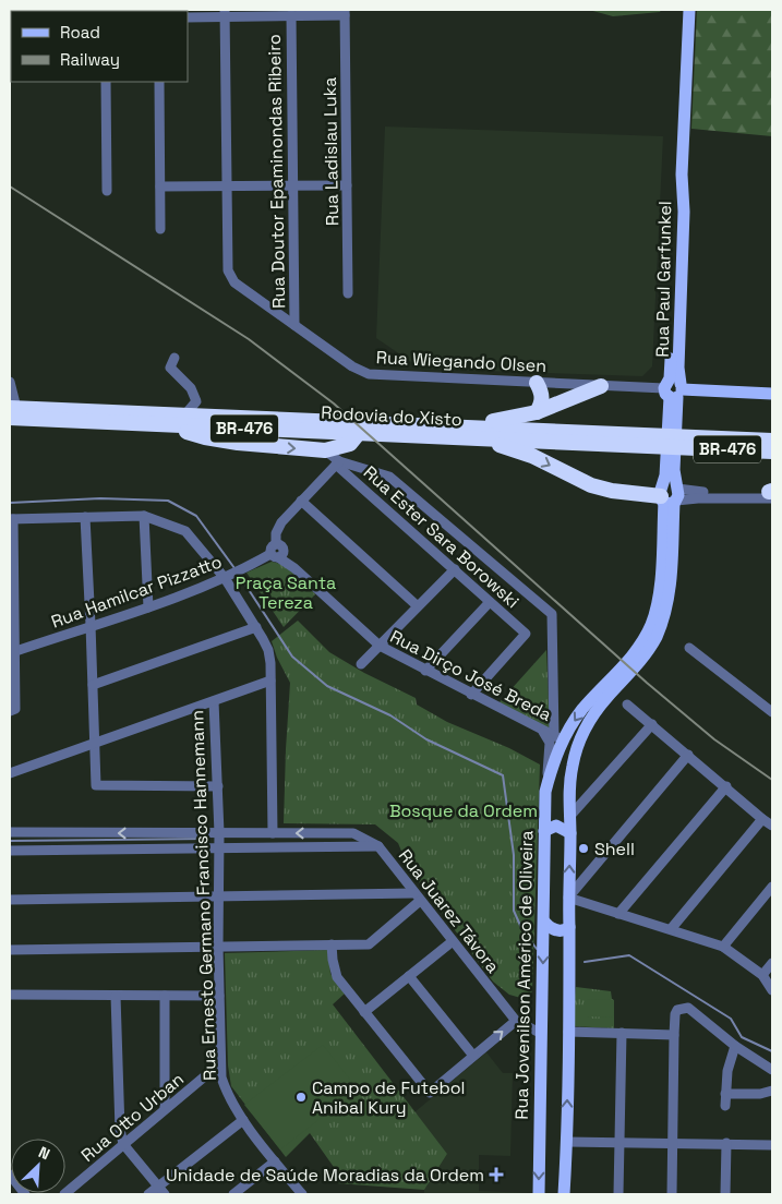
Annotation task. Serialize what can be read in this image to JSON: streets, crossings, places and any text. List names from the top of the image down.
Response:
{
  "streets": {
    "highway": ["Rodovia do Xisto", "BR-476"],
    "main road": ["Rua Paul Garfunkel", "Rua Wiegando Olsen", "Rua Jovenilson Américo de Oliveira"],
    "street": [
      "Rua Ladislau Luka",
      "Rua Doutor Epaminondas Ribeiro",
      "Rua Ester Sara Borowski",
      "Rua Hamilcar Pizzatto",
      "Rua Dirço José Breda",
      "Rua Ernesto Germano Francisco Hannemann",
      "Rua Juarez Távora",
      "Rua Otto Urban"
    ]
  },
  "crossings": [
    ["Rua Doutor Epaminondas Ribeiro", "Rua Wiegando Olsen"],
    ["Rua Paul Garfunkel", "Rua Wiegando Olsen"],
    ["Rua Paul Garfunkel", "Rua Dirço José Breda"],
    ["Rua Paul Garfunkel", "Rua Jovenilson Américo de Oliveira"],
    ["Rua Ester Sara Borowski", "Rua Dirço José Breda"],
    ["Rua Hamilcar Pizzatto", "Rua Dirço José Breda"],
    ["Rua Dirço José Breda", "Rua Jovenilson Américo de Oliveira"],
    ["Rua Ernesto Germano Francisco Hannemann", "Rua Otto Urban"],
    ["Rua Juarez Távora", "Rua Jovenilson Américo de Oliveira"]
  ],
  "parks": ["Praça Santa Tereza", "Bosque da Ordem"],
  "places": {
    "other": ["Shell", "Campo de Futebol Anibal Kury"],
    "health": ["Unidade de Saúde Moradias da Ordem"]
  },
  "legend": ["Road", "Railway"],
  "north": "top right"
}
